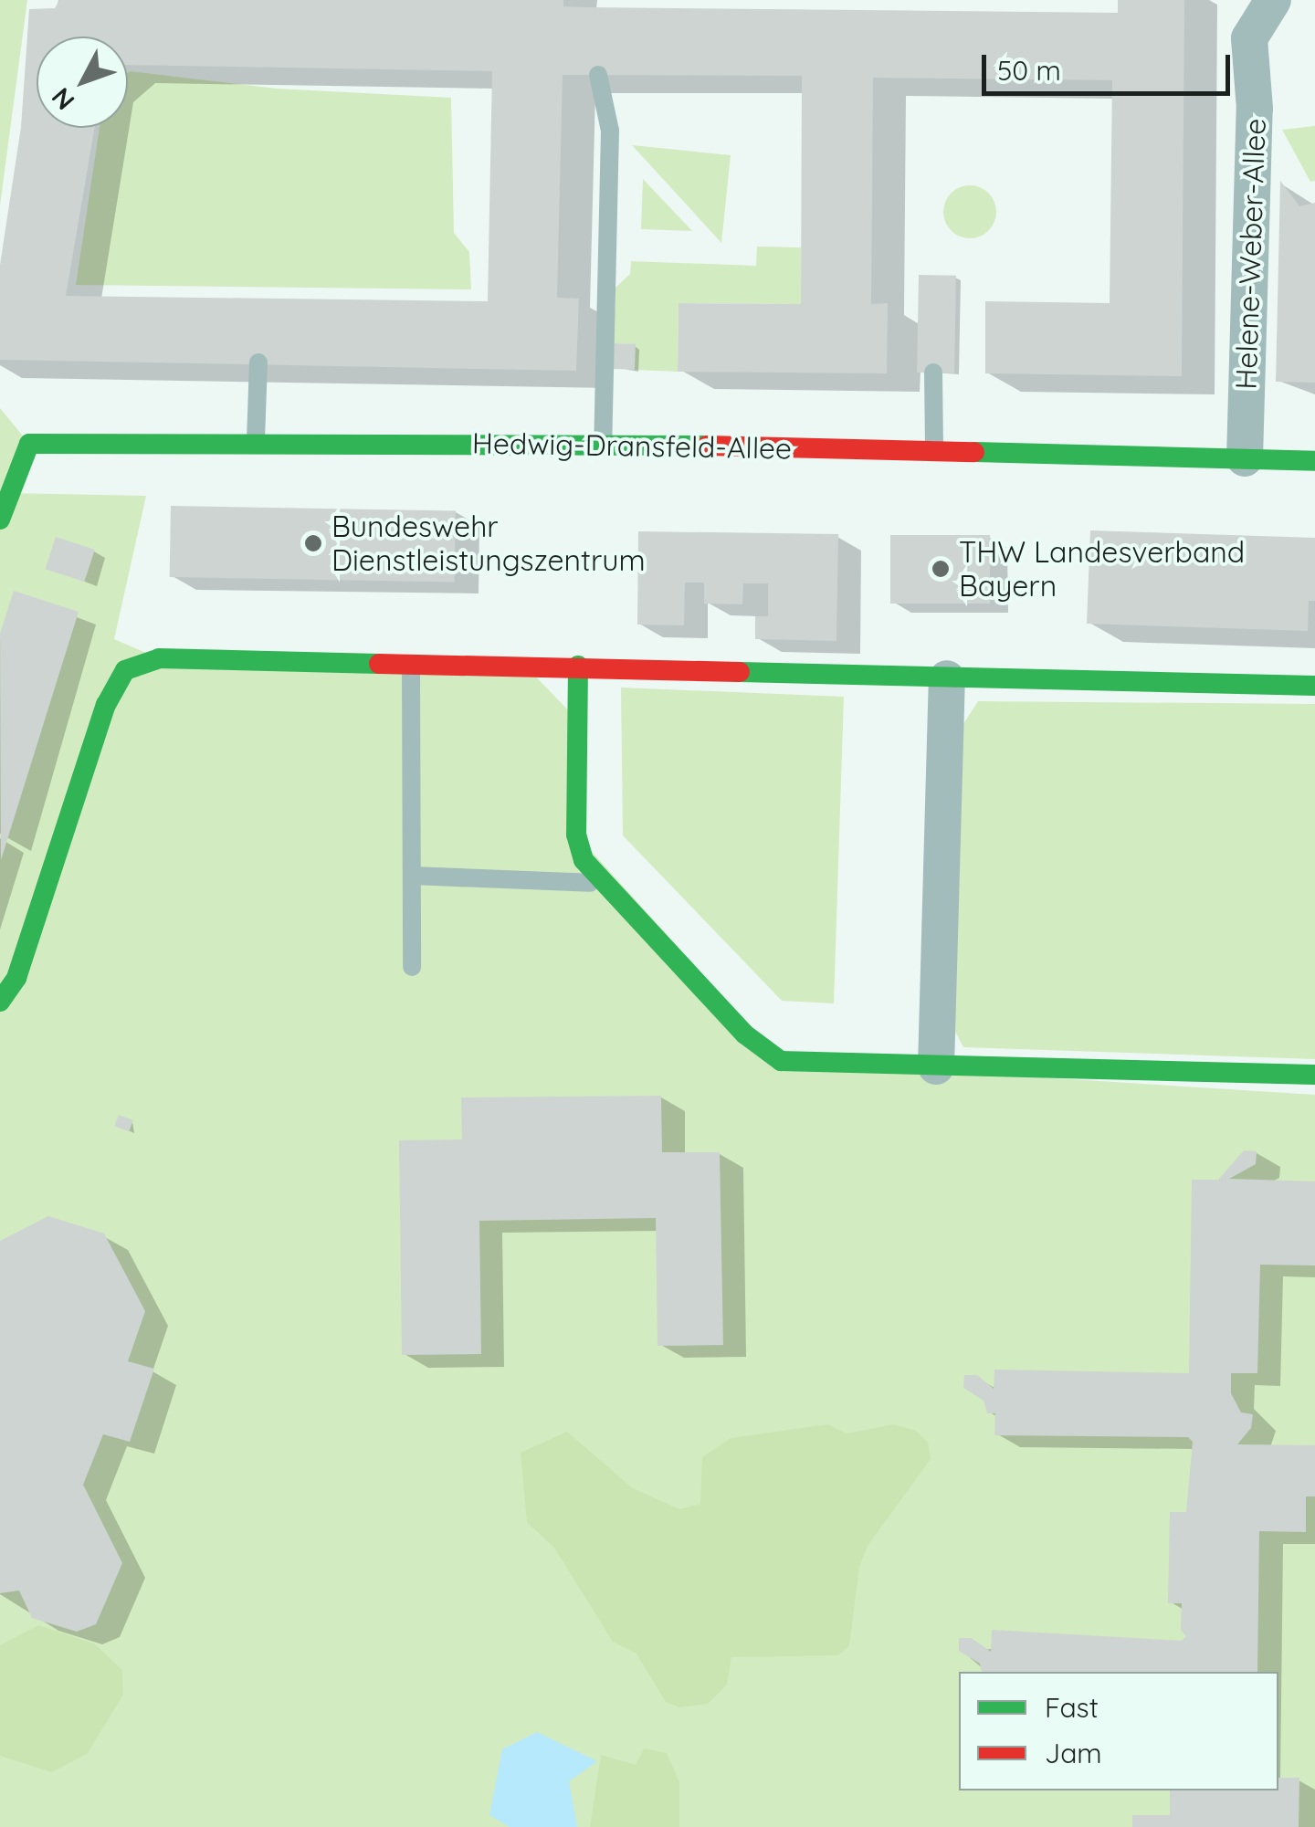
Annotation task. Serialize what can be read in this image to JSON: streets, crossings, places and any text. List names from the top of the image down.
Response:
{
  "streets": {
    "street": ["Helene-Weber-Allee", "Hedwig-Dransfeld-Allee"]
  },
  "crossings": [
    ["Helene-Weber-Allee", "Hedwig-Dransfeld-Allee"]
  ],
  "places": ["Bundeswehr Dienstleistungszentrum", "THW Landesverband Bayern"],
  "legend": ["Fast", "Jam"],
  "scale_bar": "50 m",
  "north": "bottom left"
}
